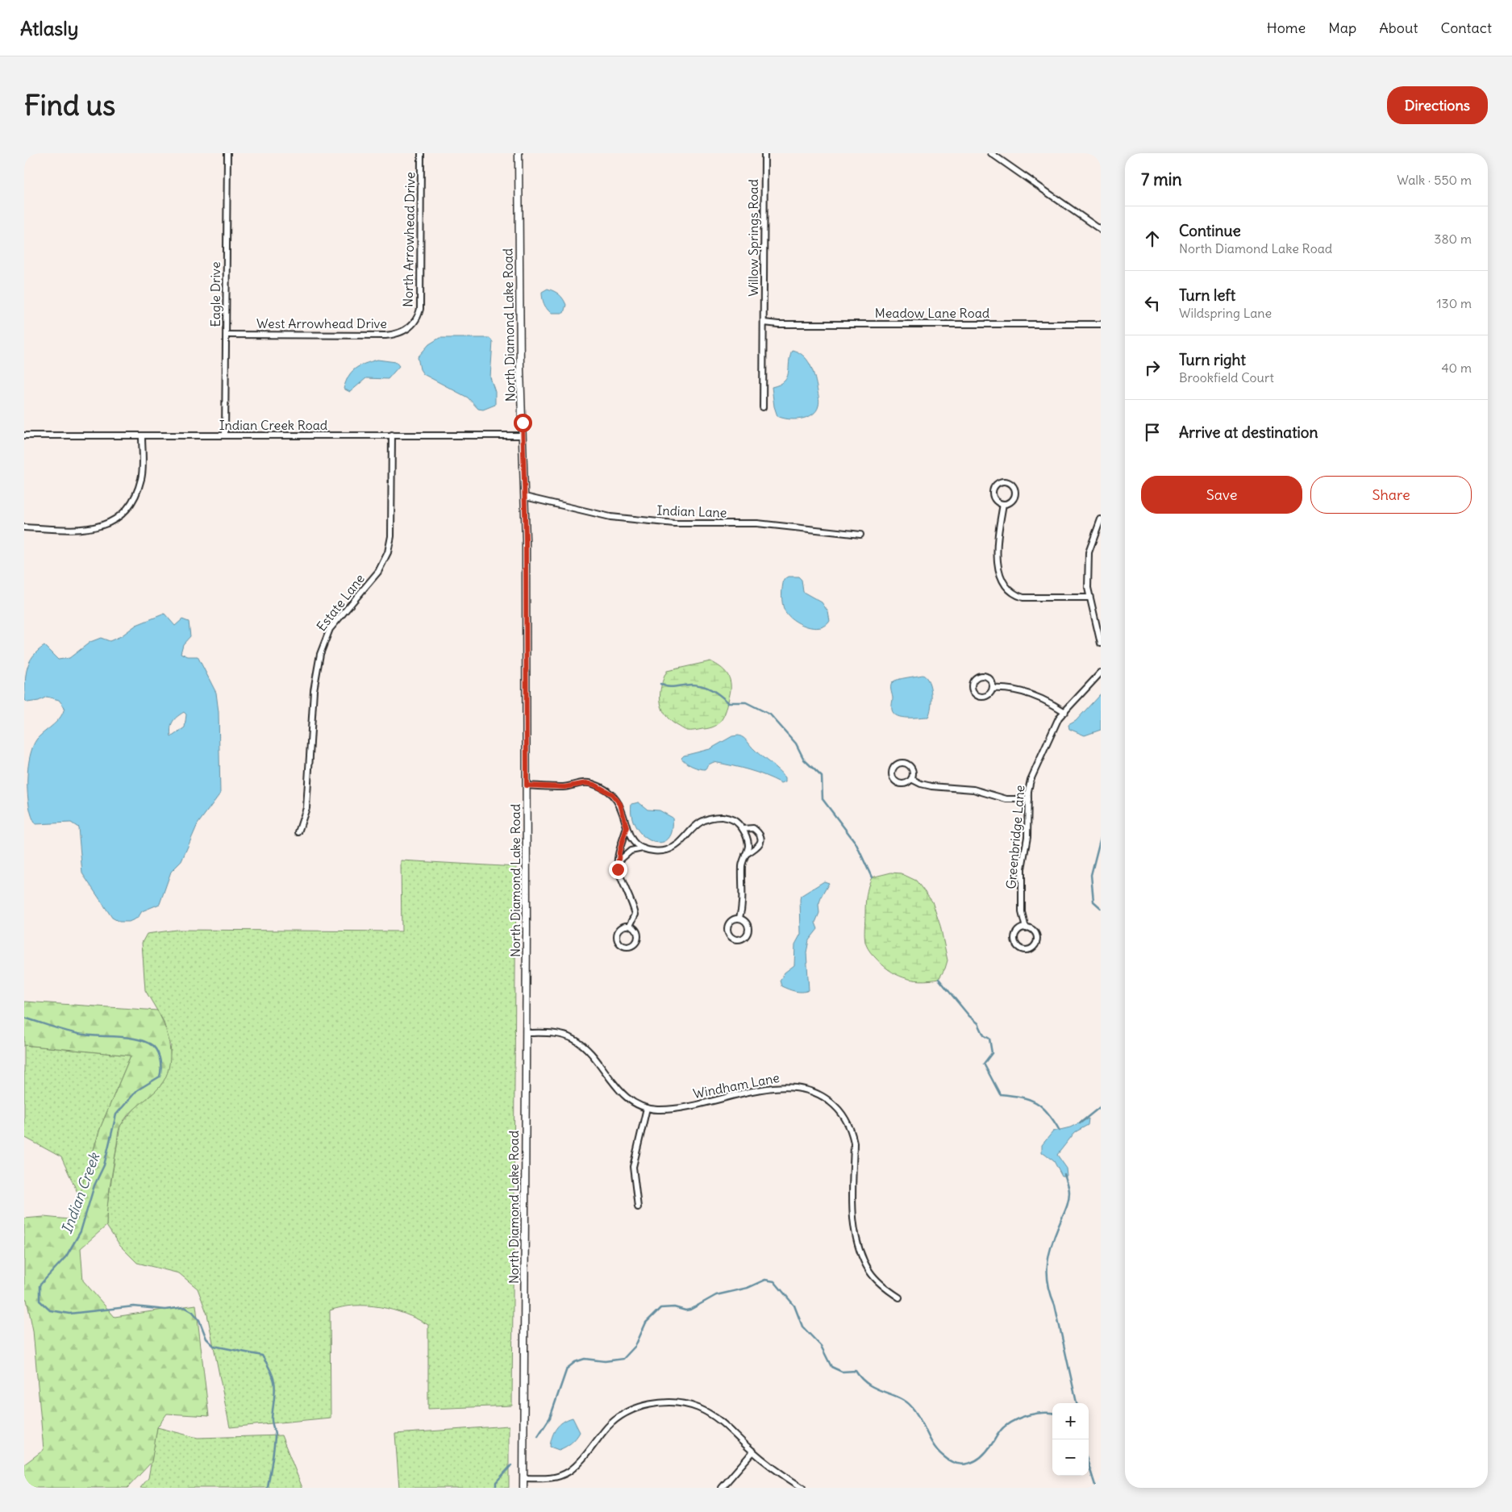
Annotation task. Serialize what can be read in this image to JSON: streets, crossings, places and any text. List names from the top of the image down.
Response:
{
  "streets": {
    "street": [
      "Willow Springs Road",
      "North Arrowhead Drive",
      "Eagle Drive",
      "Meadow Lane Road",
      "West Arrowhead Drive",
      "North Diamond Lake Road",
      "Indian Creek Road",
      "Indian Lane",
      "Estate Lane",
      "Greenbridge Lane",
      "Windham Lane"
    ]
  },
  "crossings": [
    ["Willow Springs Road", "Meadow Lane Road"],
    ["North Arrowhead Drive", "West Arrowhead Drive"],
    ["Eagle Drive", "West Arrowhead Drive"],
    ["Eagle Drive", "Indian Creek Road"],
    ["North Diamond Lake Road", "Indian Creek Road"],
    ["North Diamond Lake Road", "Indian Lane"],
    ["North Diamond Lake Road", "Windham Lane"],
    ["Indian Creek Road", "Estate Lane"]
  ],
  "water": ["Indian Creek"],
  "page": {
    "header": "Atlasly",
    "nav": [
      "Home",
      "Map",
      "About",
      "Contact"
    ],
    "buttons": [
      "Directions",
      ["Save", "Share"]
    ],
    "title": "Find us",
    "heading": ["7 min", "Walk · 550 m"],
    "list": [
      ["Continue", "North Diamond Lake Road", "380 m"],
      ["Turn left", "Wildspring Lane", "130 m"],
      ["Turn right", "Brookfield Court", "40 m"],
      "Arrive at destination"
    ],
    "map_buttons": ["+", "−"]
  }
}
